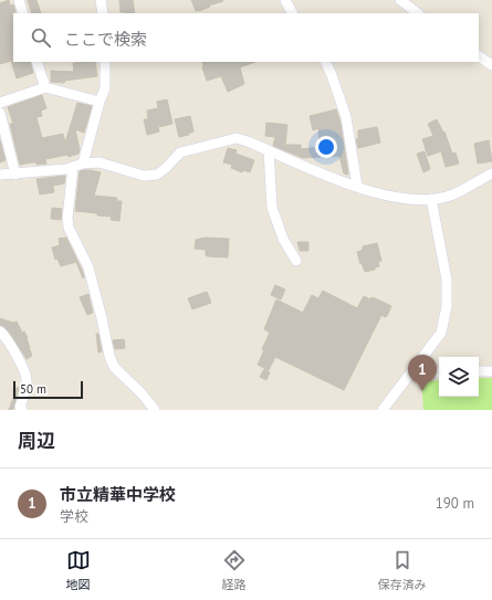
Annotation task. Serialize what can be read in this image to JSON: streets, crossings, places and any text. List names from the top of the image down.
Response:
{
  "scale_bar": "50 m",
  "page": {
    "search": "ここで検索",
    "pins": "1",
    "scale": "50 m",
    "heading": "周辺",
    "list": [
      {
        "mark": "1",
        "name": "市立精華中学校",
        "note": "学校",
        "value": "190 m"
      }
    ],
    "nav": ["地図", "経路", "保存済み"]
  }
}
